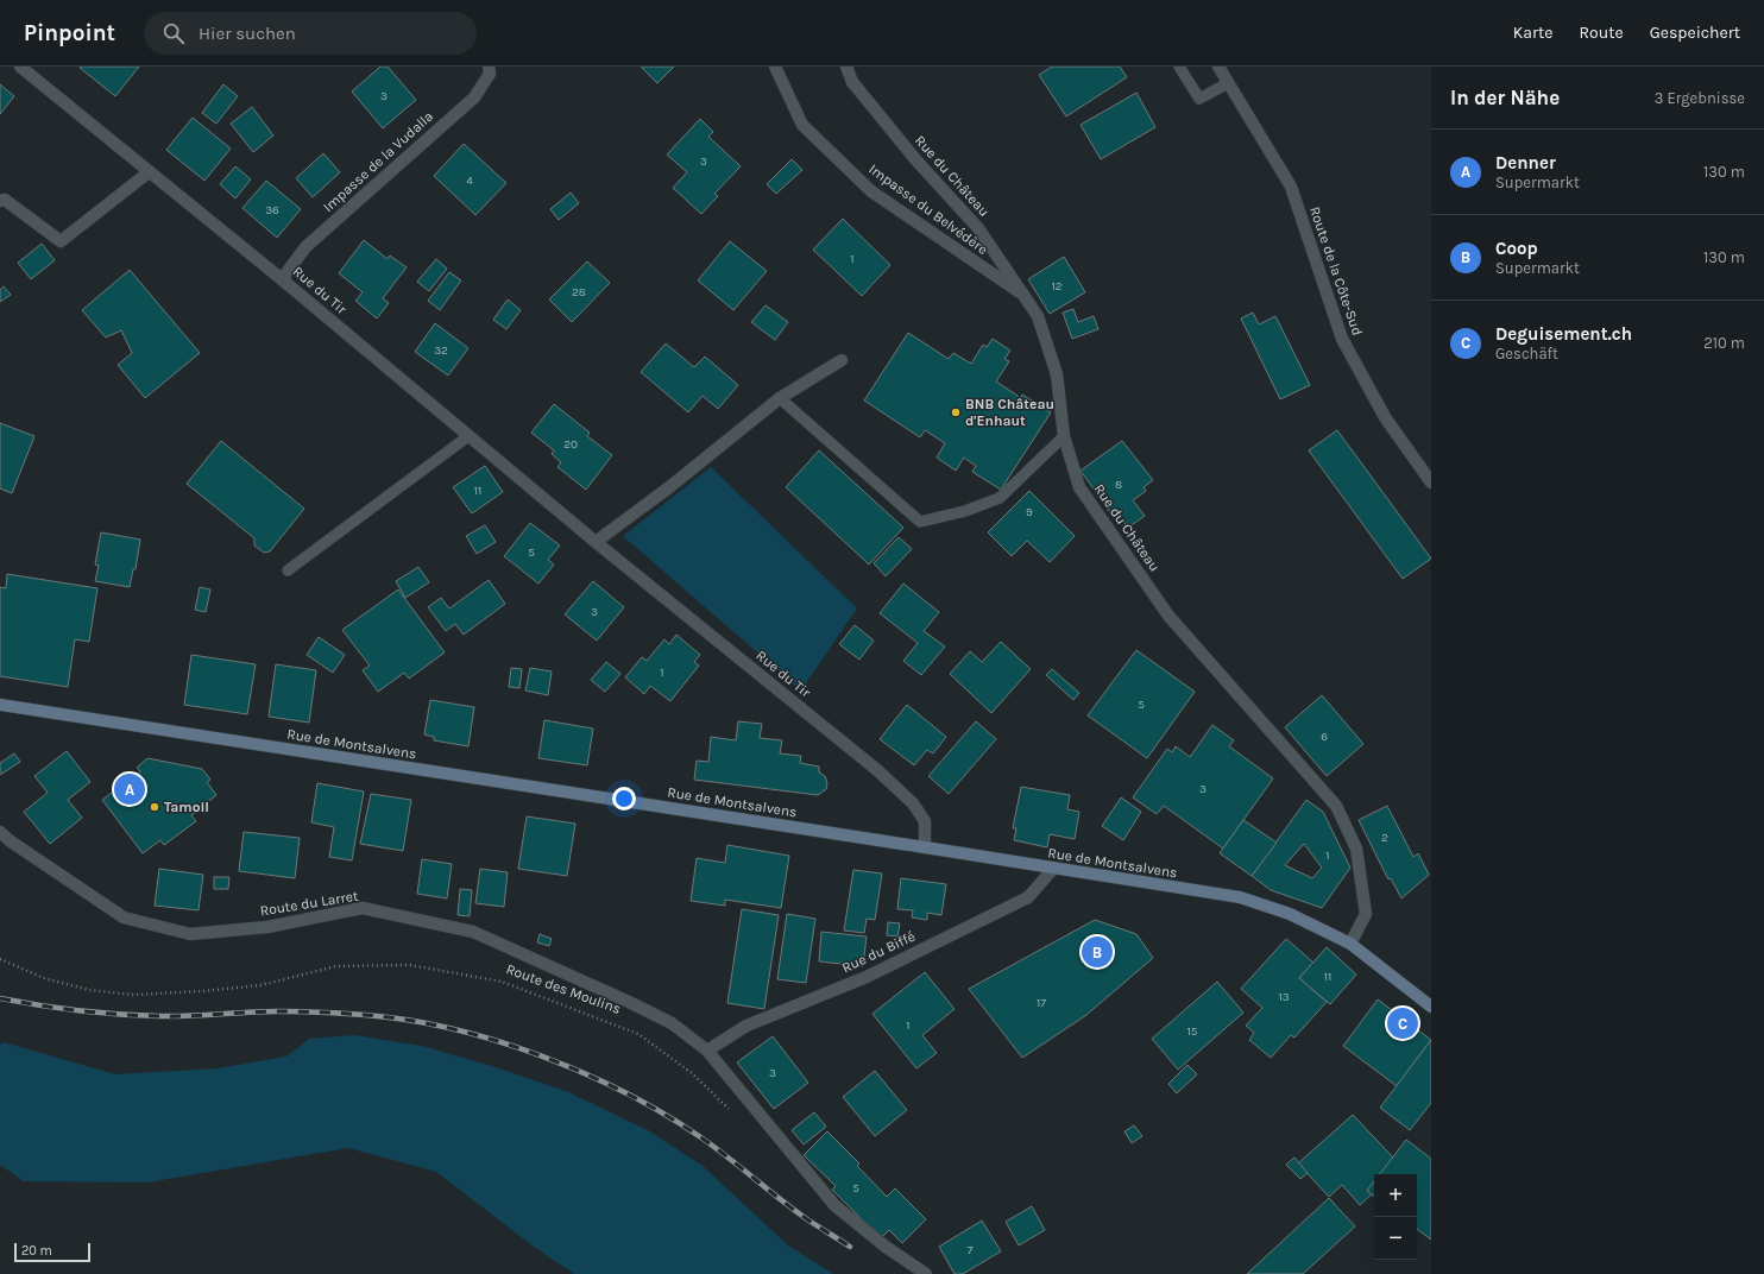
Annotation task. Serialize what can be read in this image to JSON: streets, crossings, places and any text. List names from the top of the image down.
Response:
{
  "streets": {
    "main road": ["Rue de Montsalvens"],
    "street": [
      "Impasse de la Vudalla",
      "Rue du Château",
      "Impasse du Belvédère",
      "Route de la Côte-Sud",
      "Rue du Tir",
      "Route du Larret",
      "Rue du Biffé"
    ],
    "path": ["Route des Moulins"]
  },
  "crossings": [
    ["Impasse de la Vudalla", "Rue du Tir"],
    ["Rue du Château", "Impasse du Belvédère"],
    ["Rue du Château", "Rue de Montsalvens"],
    ["Rue du Tir", "Rue de Montsalvens"],
    ["Rue de Montsalvens", "Rue du Biffé"],
    ["Route du Larret", "Rue du Biffé"]
  ],
  "places": ["BNB Château d'Enhaut", "Tamoil"],
  "house_numbers": [
    "3",
    "3",
    "4",
    "36",
    "1",
    "12",
    "28",
    "32",
    "20",
    "8",
    "11",
    "9",
    "5",
    "3",
    "1",
    "5",
    "6",
    "3",
    "2",
    "1",
    "11",
    "13",
    "17",
    "1",
    "15",
    "3",
    "5",
    "7"
  ],
  "scale_bar": "20 m",
  "page": {
    "header": "Pinpoint",
    "search": "Hier suchen",
    "nav": ["Karte", "Route", "Gespeichert"],
    "heading": ["In der Nähe", "3 Ergebnisse"],
    "list": [
      {
        "mark": "A",
        "name": "Denner",
        "note": "Supermarkt",
        "value": "130 m"
      },
      {
        "mark": "B",
        "name": "Coop",
        "note": "Supermarkt",
        "value": "130 m"
      },
      {
        "mark": "C",
        "name": "Deguisement.ch",
        "note": "Geschäft",
        "value": "210 m"
      }
    ],
    "pins": ["A", "B", "C"],
    "map_buttons": ["+", "−"],
    "scale": "20 m"
  }
}
